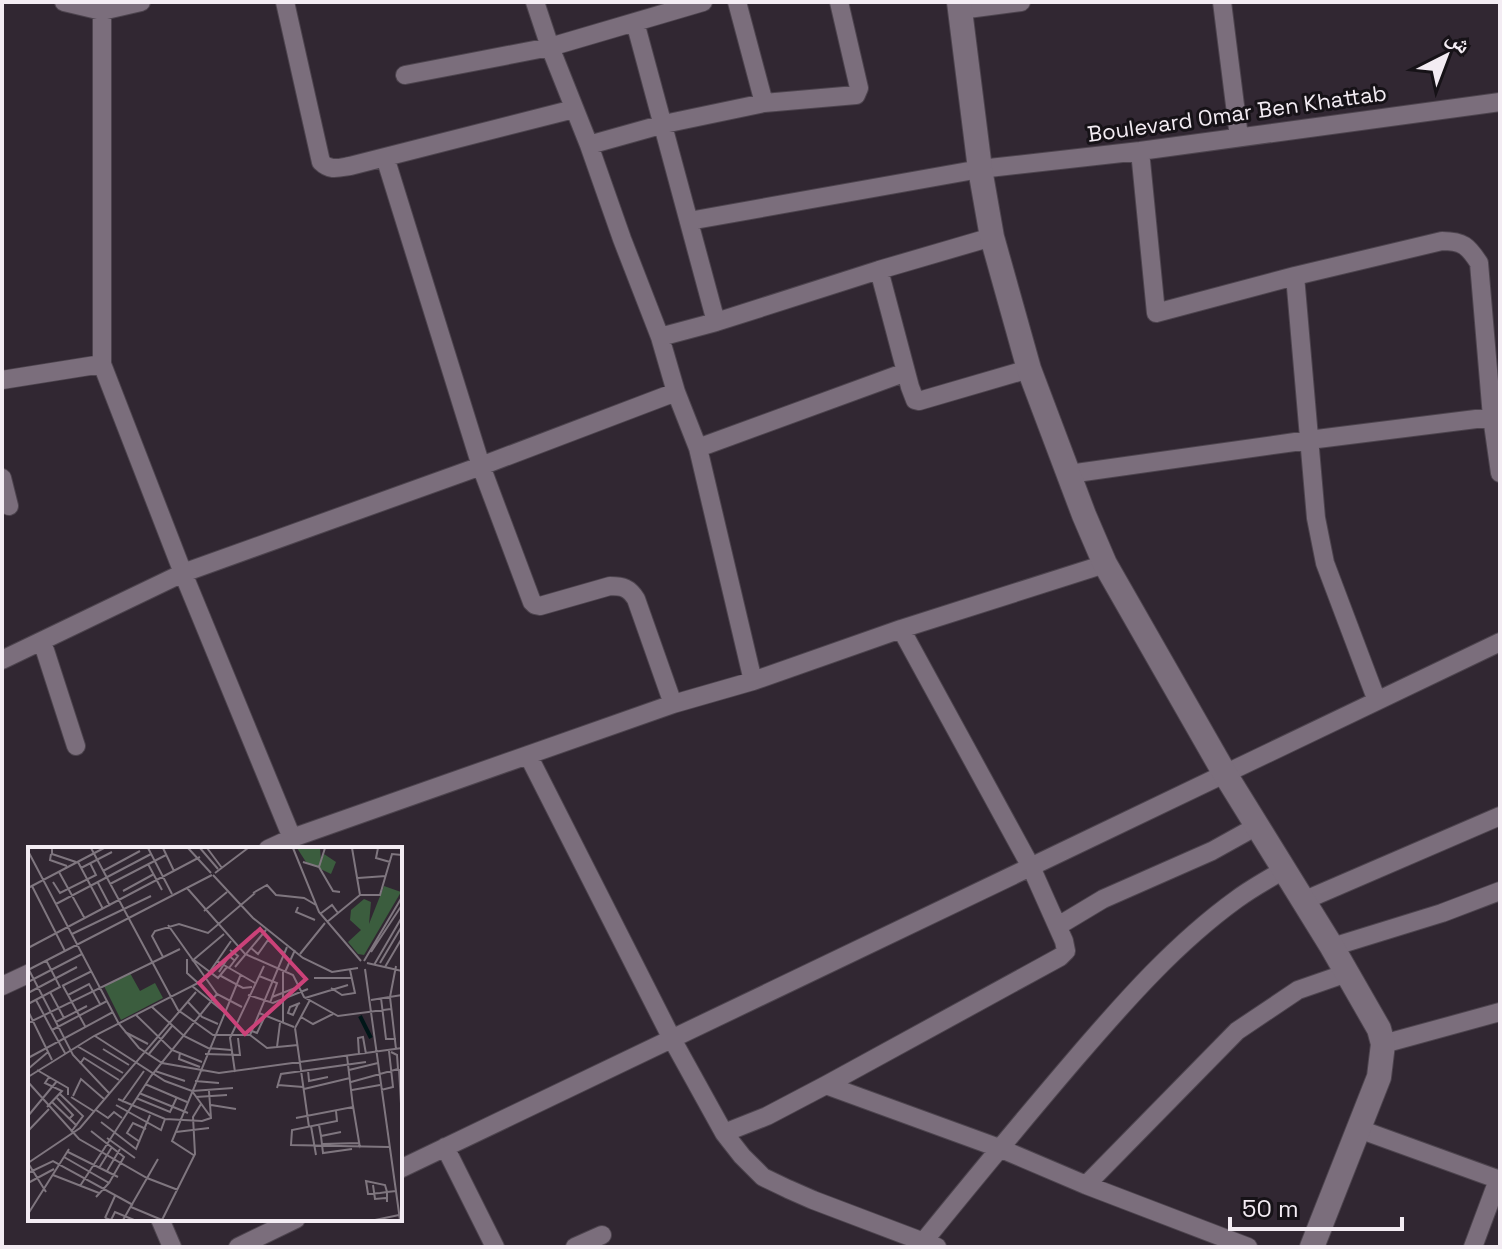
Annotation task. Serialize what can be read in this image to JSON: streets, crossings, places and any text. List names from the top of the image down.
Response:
{
  "streets": {
    "street": ["Boulevard Omar Ben Khattab"]
  },
  "scale_bar": "50 m",
  "north": "top right"
}
